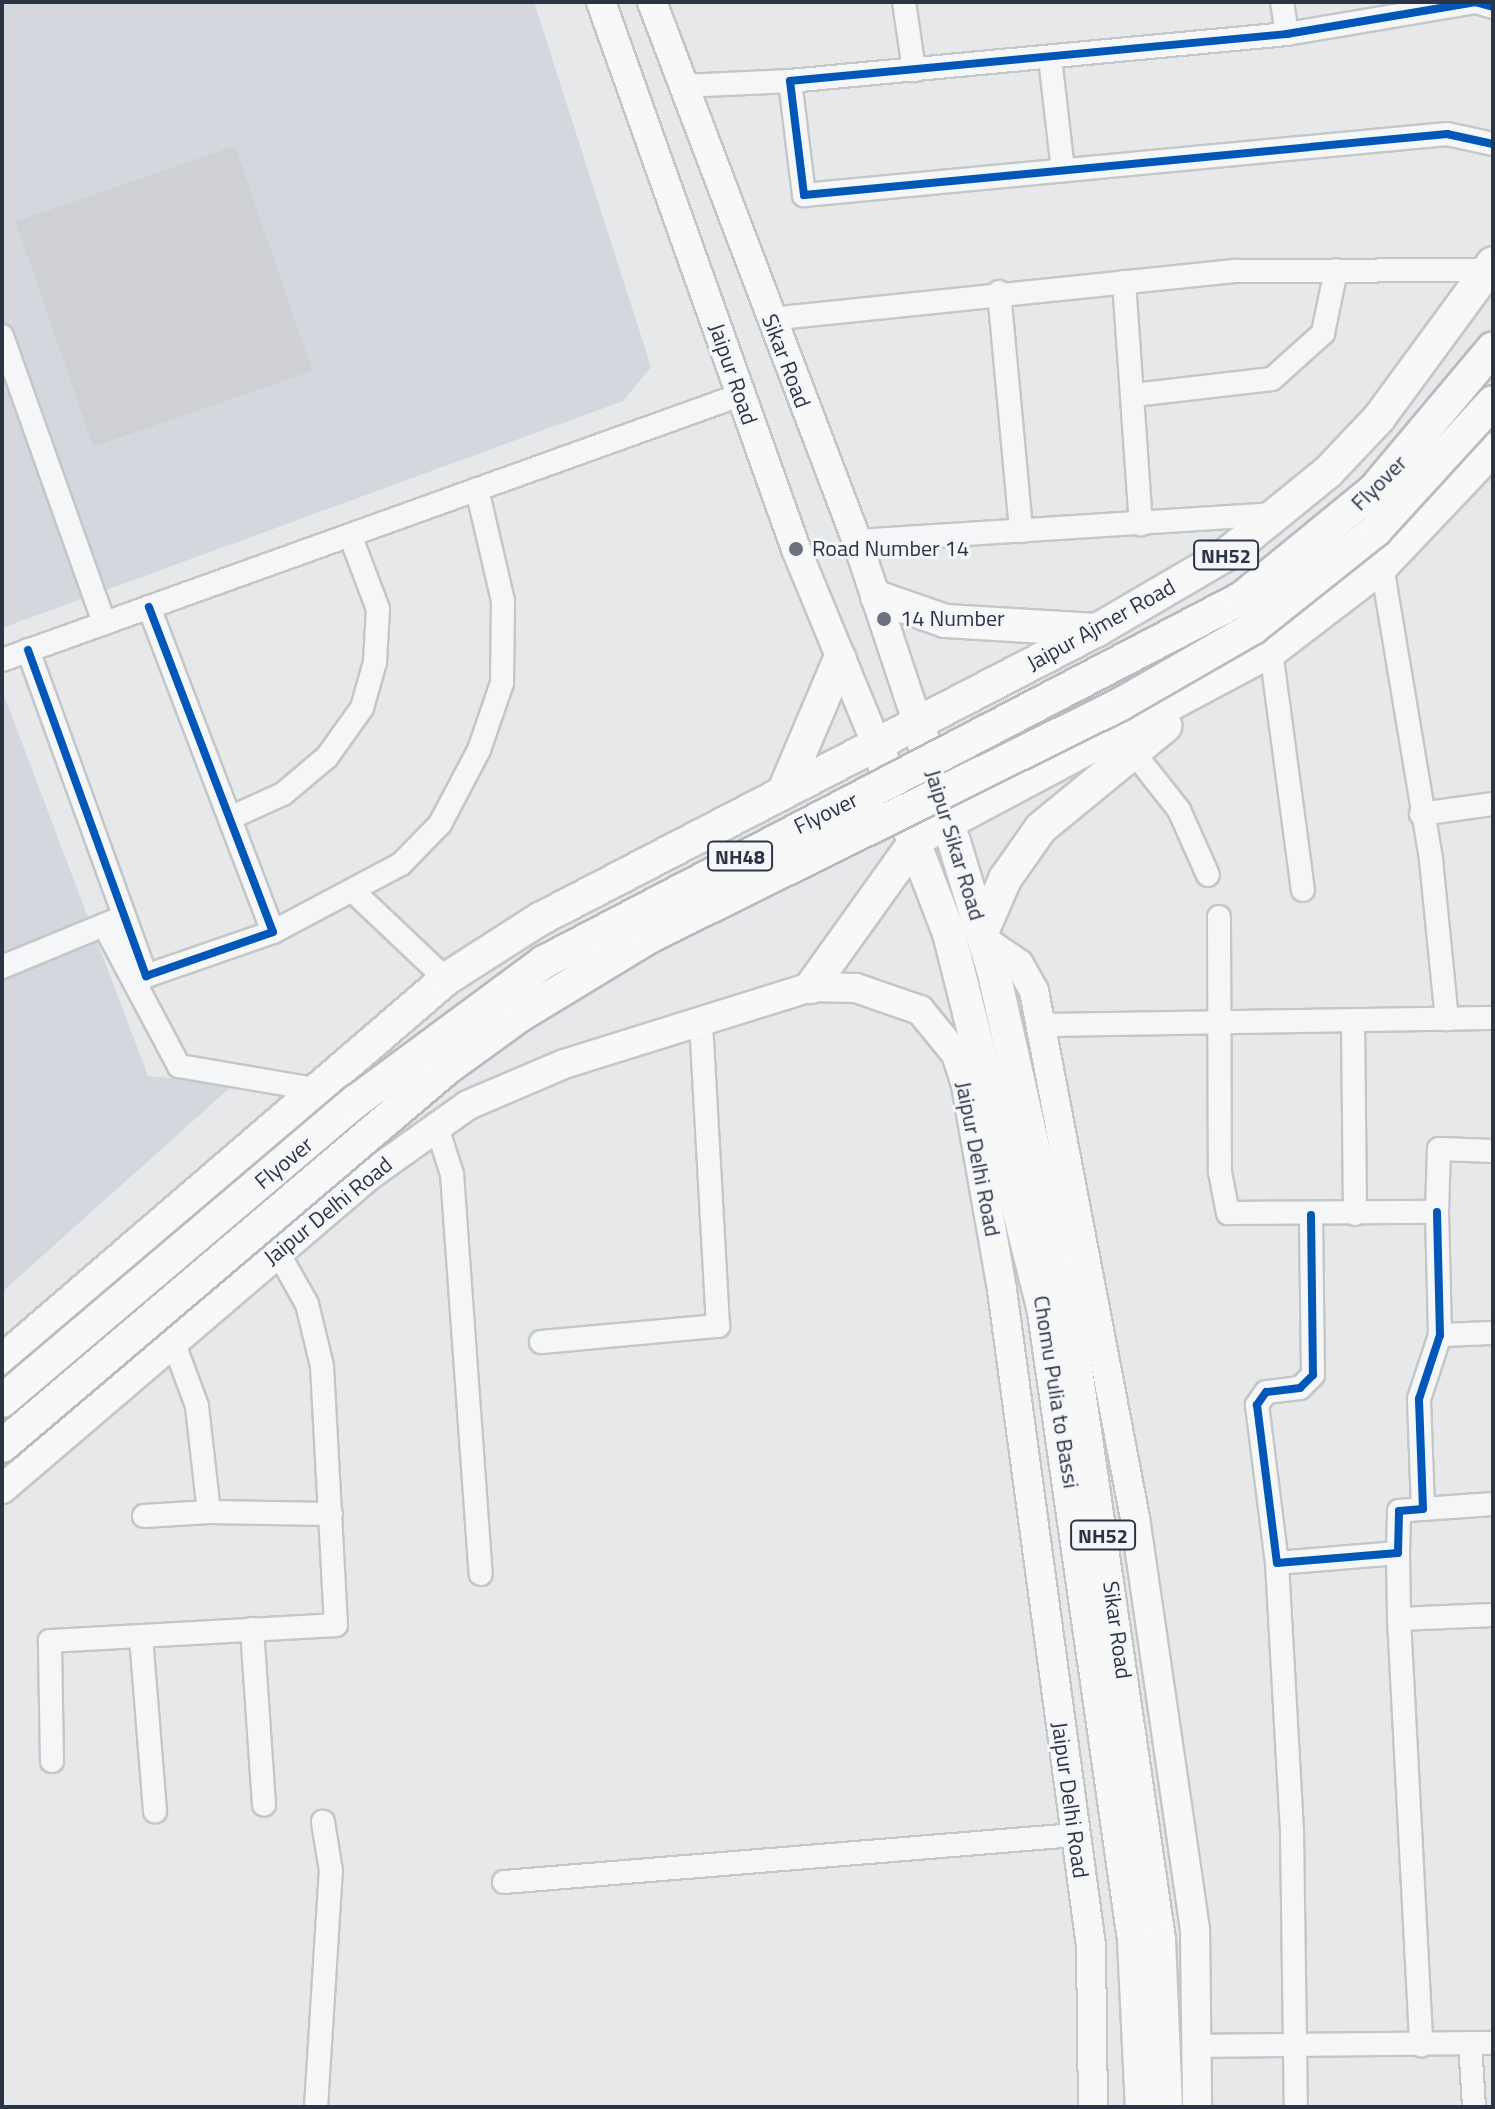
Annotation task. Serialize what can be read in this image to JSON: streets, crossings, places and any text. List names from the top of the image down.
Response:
{
  "streets": {
    "highway": [
      "Sikar Road",
      "Flyover",
      "NH52",
      "Jaipur Ajmer Road",
      "Jaipur Sikar Road",
      "NH48",
      "Chomu Pulia to Bassi"
    ],
    "main road": ["Jaipur Road", "Jaipur Delhi Road"]
  },
  "crossings": [
    ["Sikar Road", "Jaipur Ajmer Road"],
    ["Sikar Road", "Jaipur Sikar Road"],
    ["Jaipur Road", "NH52"],
    ["Jaipur Road", "Jaipur Ajmer Road"],
    ["NH52", "Jaipur Ajmer Road"],
    ["NH52", "Chomu Pulia to Bassi"],
    ["Jaipur Ajmer Road", "Jaipur Sikar Road"]
  ],
  "places": ["Road Number 14", "14 Number"]
}
